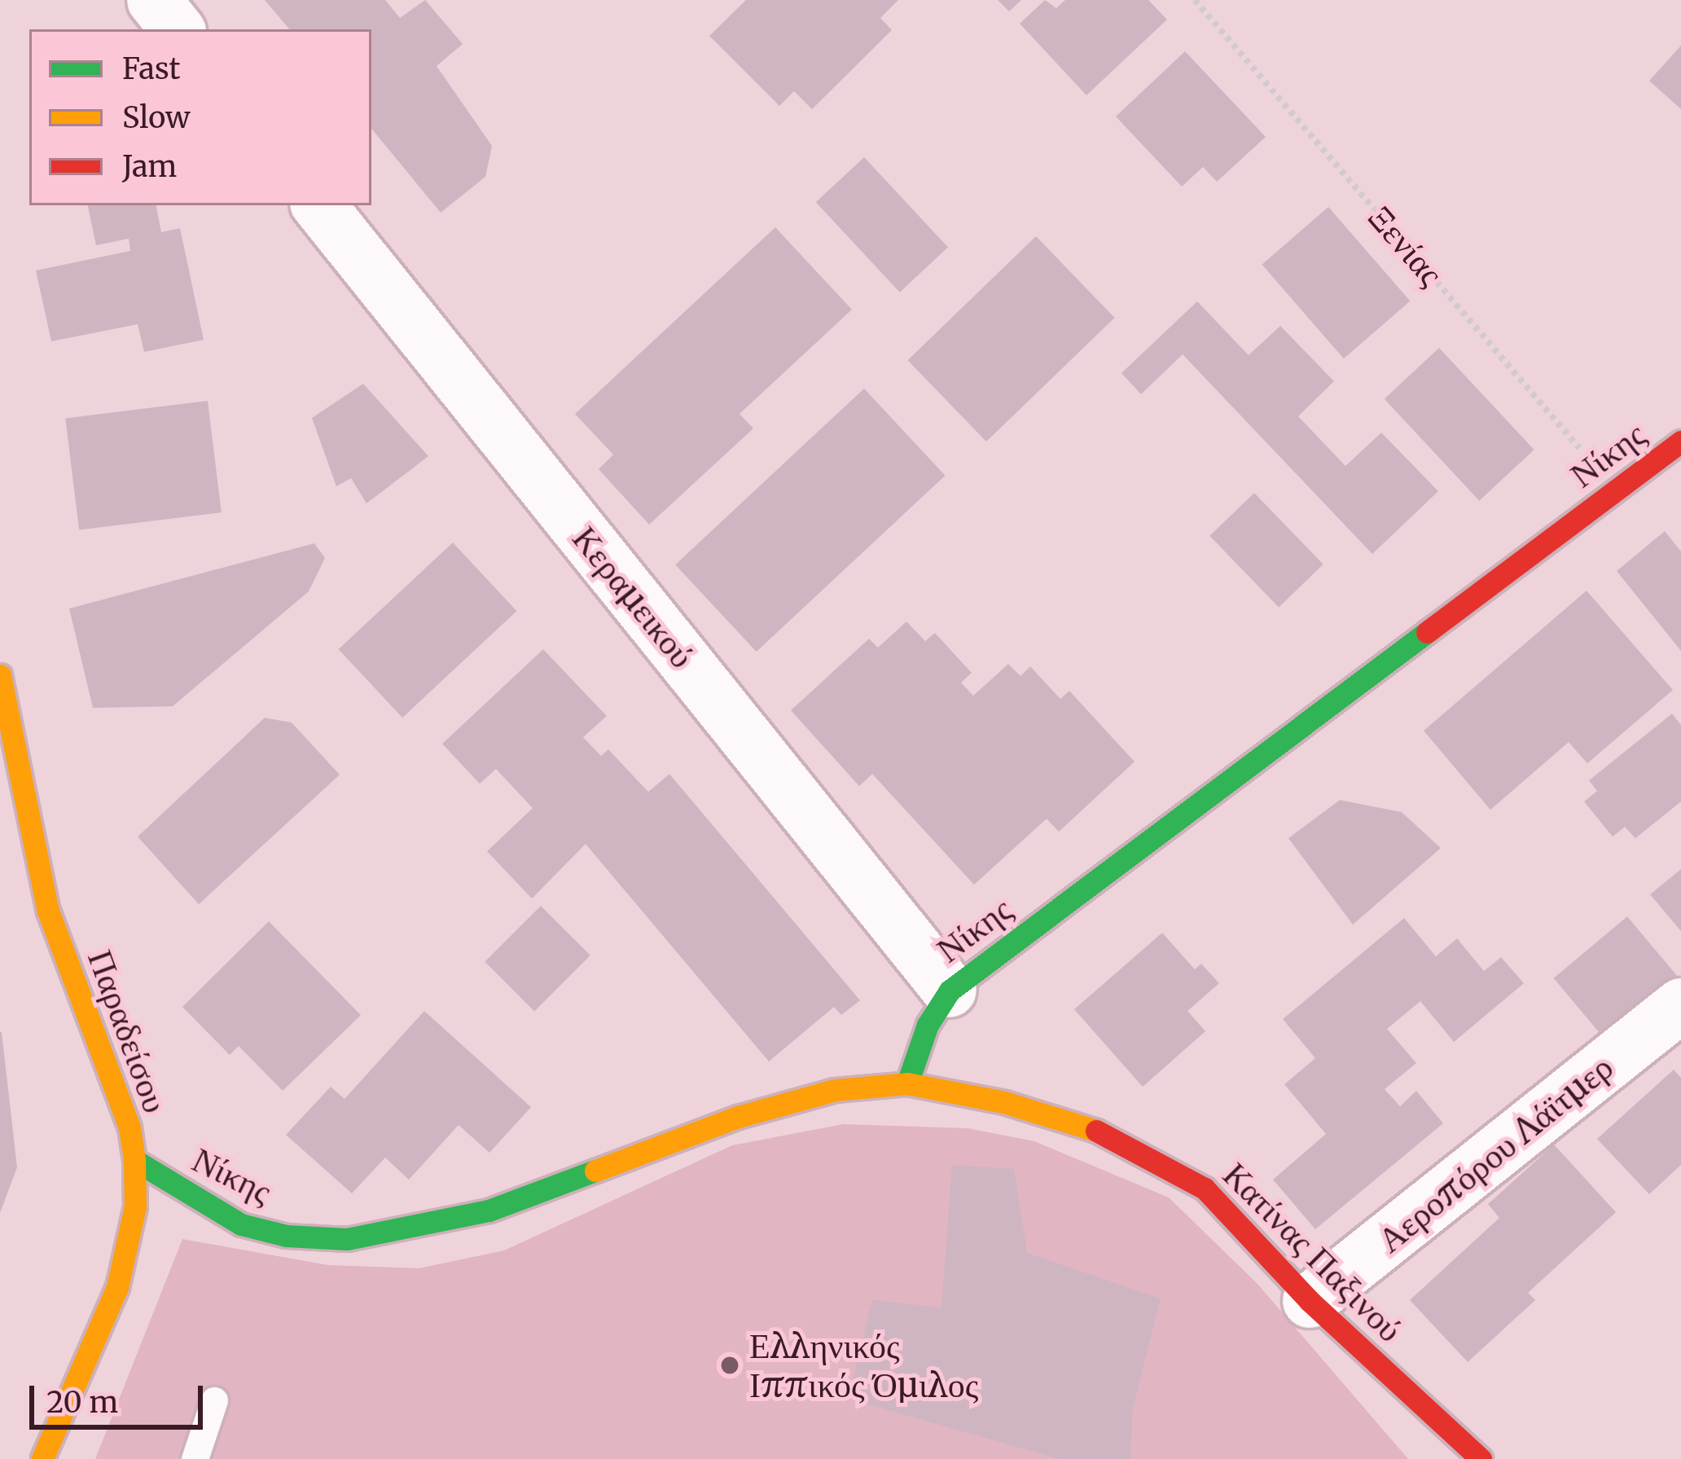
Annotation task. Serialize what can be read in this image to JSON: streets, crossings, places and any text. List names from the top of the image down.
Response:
{
  "streets": {
    "street": [
      "Νίκης",
      "Κεραμεικού",
      "Παραδείσου",
      "Αεροπόρου Λάϊτμερ",
      "Κατίνας Παξινού"
    ],
    "path": ["Ξενίας"]
  },
  "crossings": [
    ["Ξενίας", "Νίκης"],
    ["Νίκης", "Κεραμεικού"],
    ["Νίκης", "Παραδείσου"],
    ["Νίκης", "Κατίνας Παξινού"],
    ["Αεροπόρου Λάϊτμερ", "Κατίνας Παξινού"]
  ],
  "places": ["Ελληνικός Ιππικός Όμιλος"],
  "legend": ["Fast", "Slow", "Jam"],
  "scale_bar": "20 m"
}
